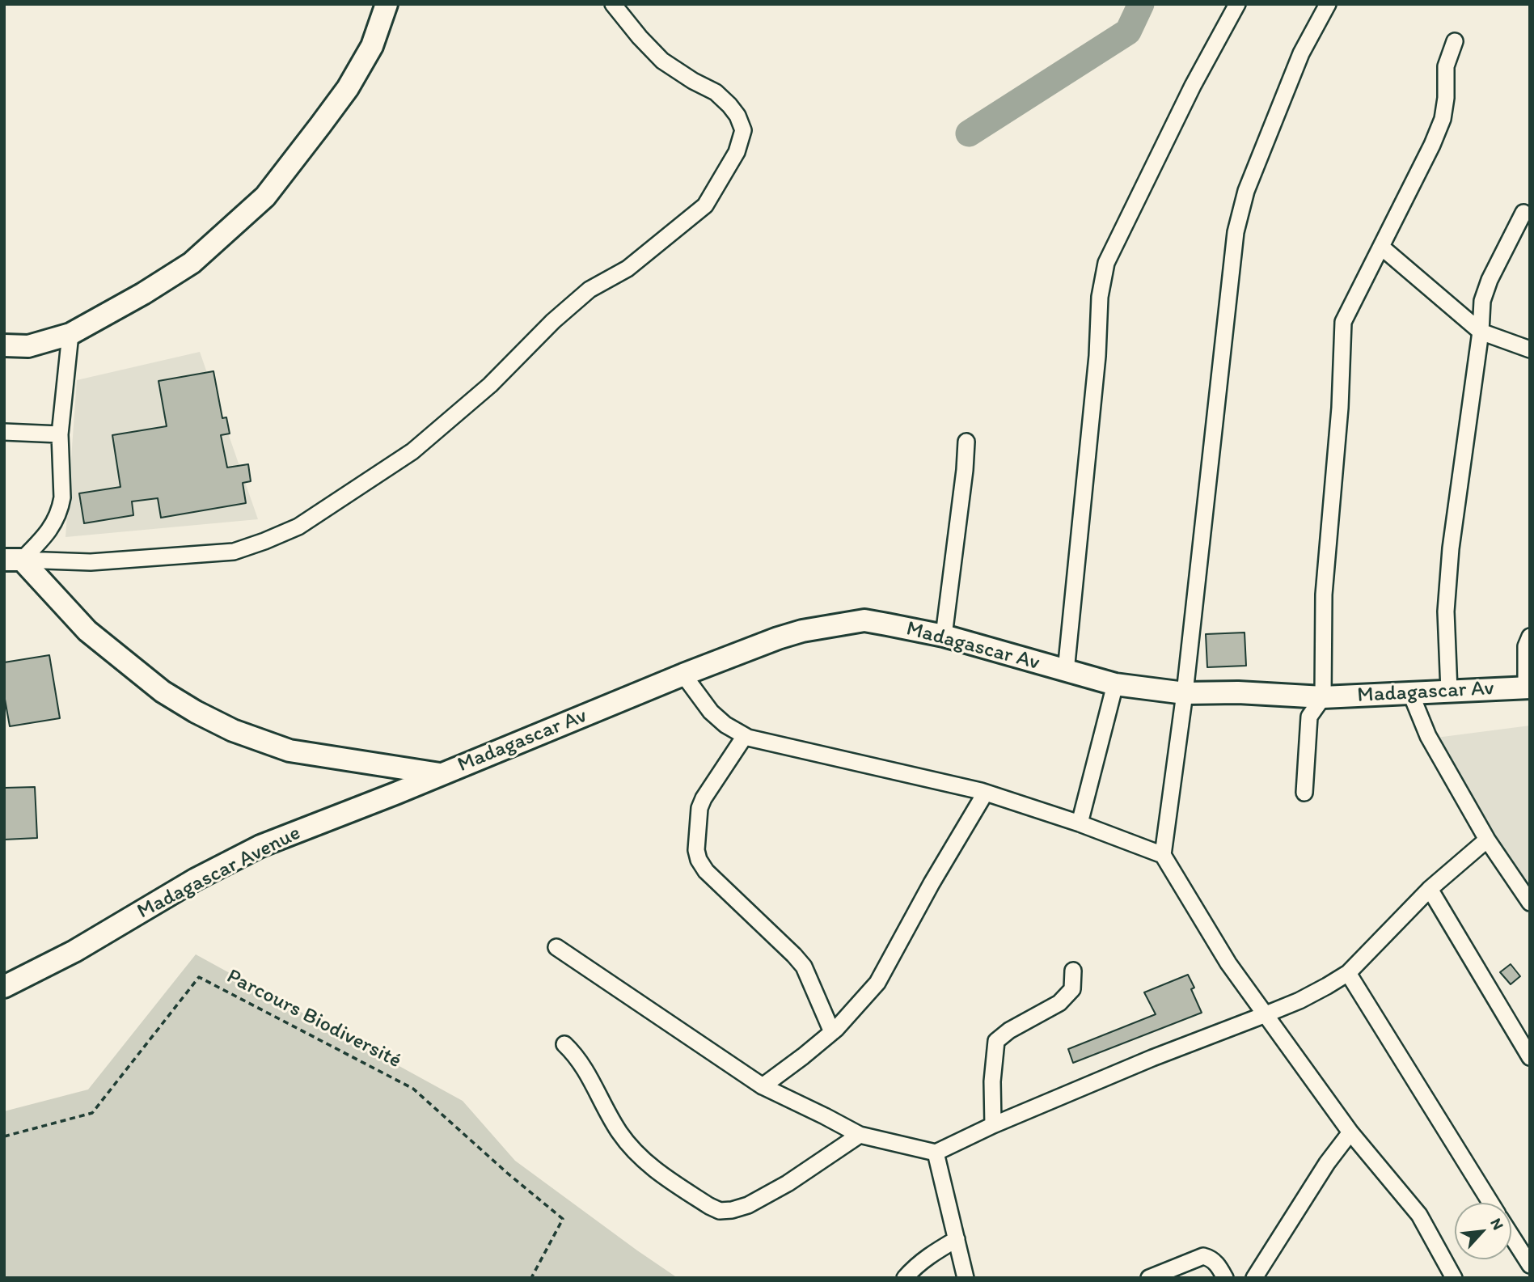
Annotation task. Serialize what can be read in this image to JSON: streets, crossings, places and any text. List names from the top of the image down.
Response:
{
  "streets": {
    "main road": ["Madagascar Av", "Madagascar Avenue"],
    "path": ["Parcours Biodiversité"]
  },
  "crossings": [
    ["Madagascar Av", "Madagascar Avenue"]
  ],
  "north": "top right"
}
